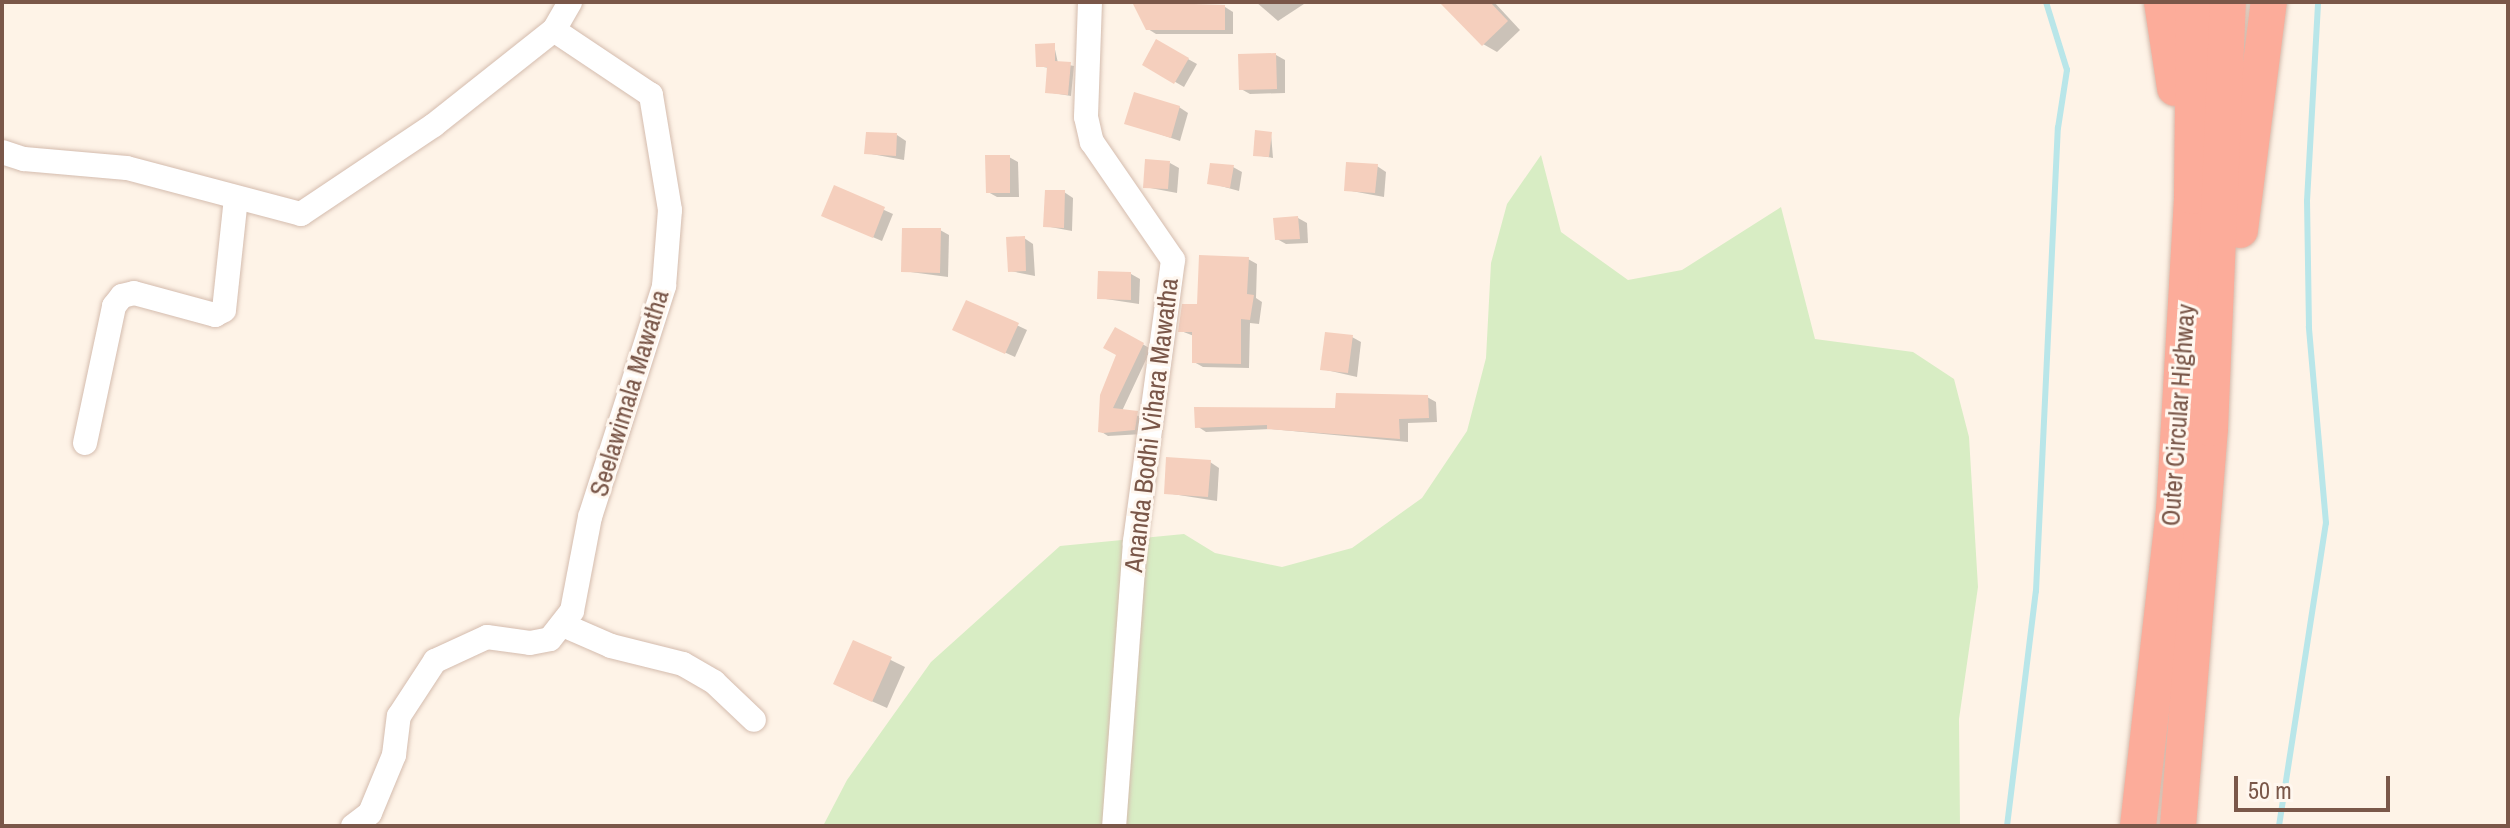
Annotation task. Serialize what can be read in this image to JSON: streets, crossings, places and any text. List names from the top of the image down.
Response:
{
  "streets": {
    "highway": ["Outer Circular Highway"],
    "street": ["Seelawimala Mawatha", "Ananda Bodhi Vihara Mawatha"]
  },
  "scale_bar": "50 m"
}
